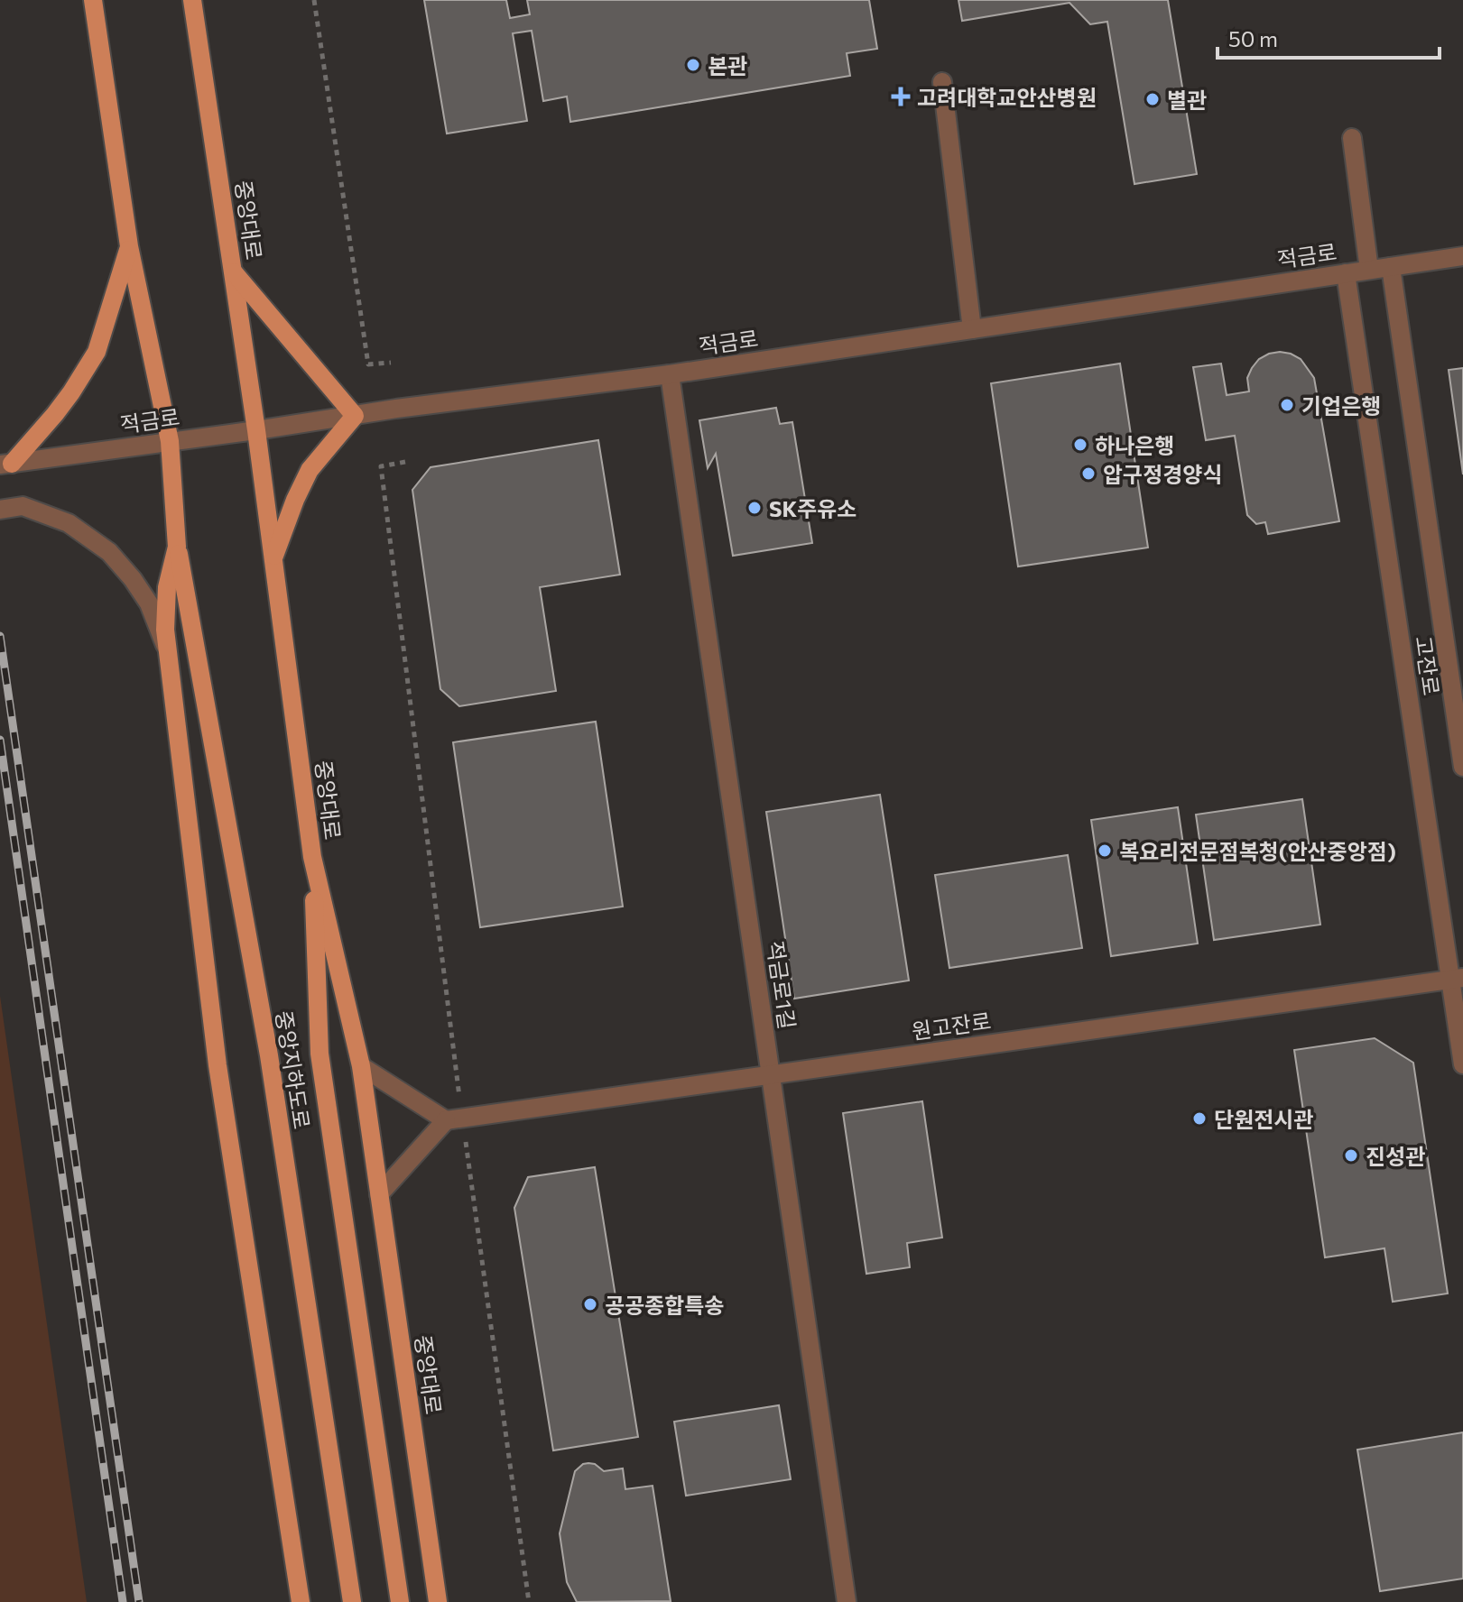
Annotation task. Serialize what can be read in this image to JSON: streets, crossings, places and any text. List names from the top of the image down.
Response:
{
  "streets": {
    "main road": ["중앙대로", "중앙지하도로"],
    "street": [
      "적금로",
      "고잔로",
      "적금로1길",
      "원고잔로"
    ]
  },
  "crossings": [
    ["중앙대로", "적금로"],
    ["중앙대로", "중앙지하도로"],
    ["적금로", "고잔로"],
    ["적금로", "적금로1길"],
    ["고잔로", "원고잔로"],
    ["적금로1길", "원고잔로"]
  ],
  "places": {
    "other": [
      "본관",
      "별관",
      "기업은행",
      "하나은행",
      "압구정경양식",
      "SK주유소",
      "복요리전문점복청(안산중앙점)",
      "단원전시관",
      "진성관",
      "공공종합특송"
    ],
    "health": ["고려대학교안산병원"]
  },
  "scale_bar": "50 m"
}
